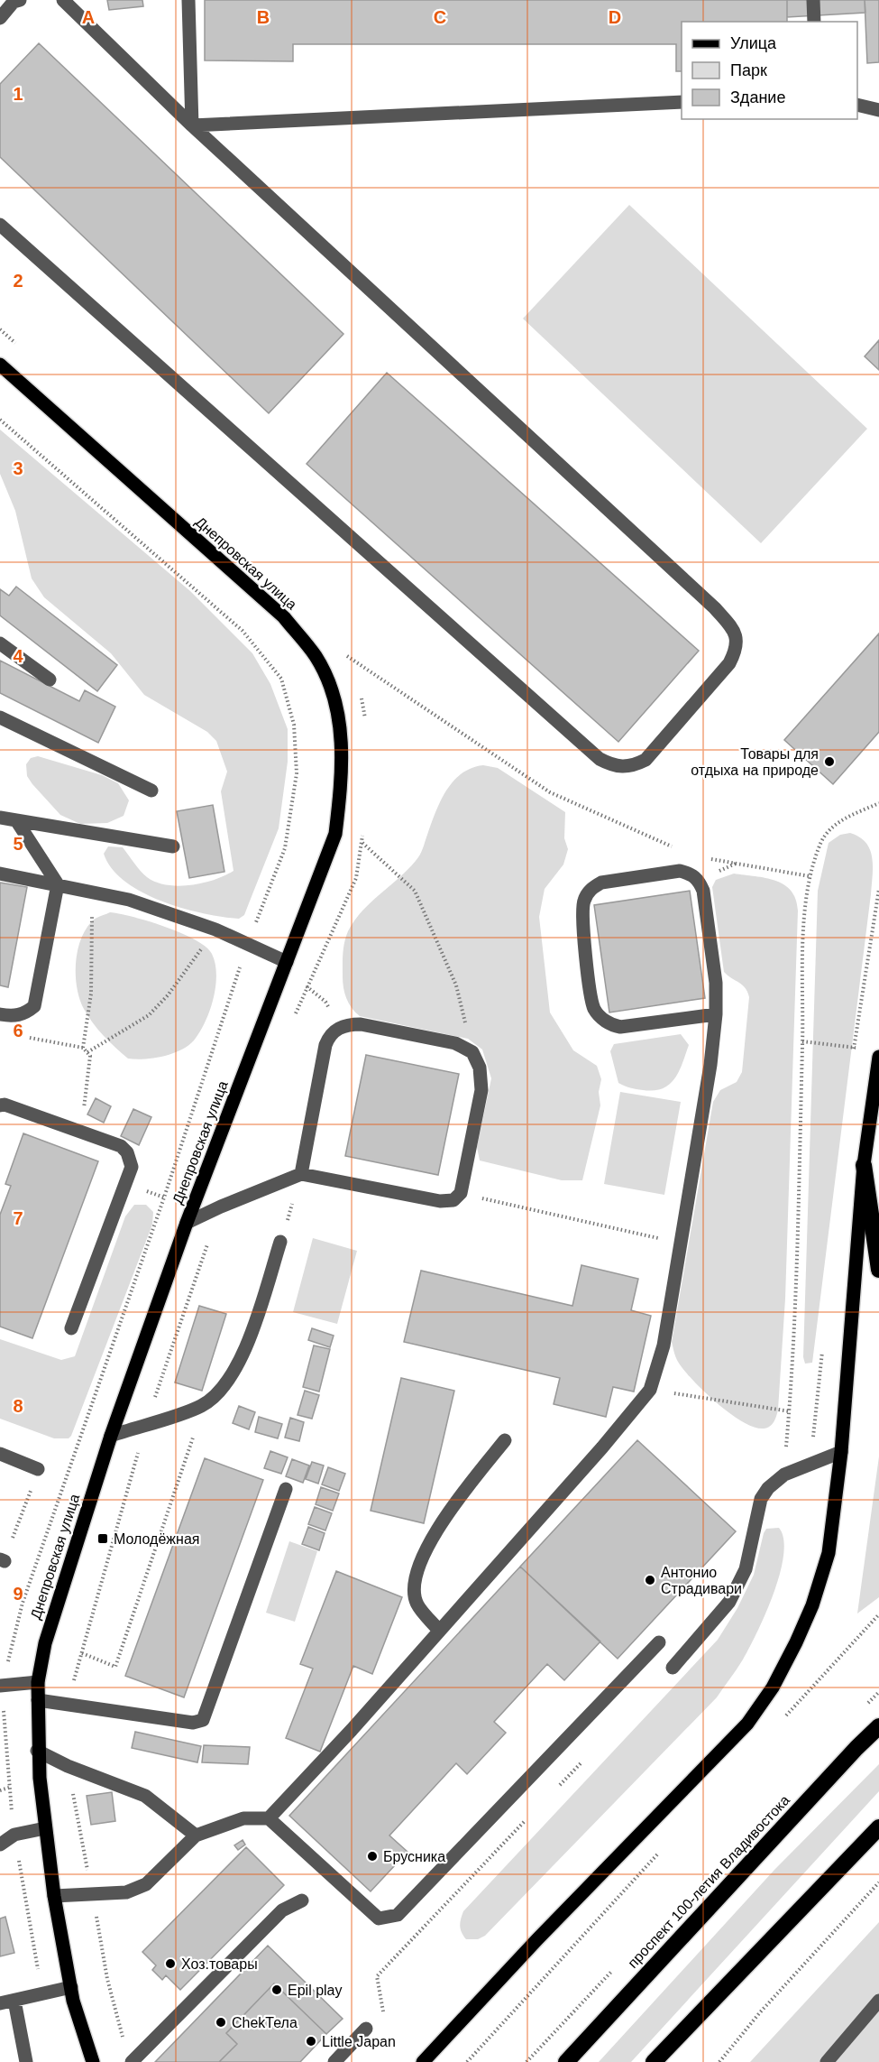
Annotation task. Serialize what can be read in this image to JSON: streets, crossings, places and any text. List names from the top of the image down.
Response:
{
  "streets": {
    "highway": ["проспект 100-летия Владивостока"],
    "main road": ["Днепровская улица"]
  },
  "places": {
    "other": [
      "Товары для отдыха на природе",
      "Антонио Страдивари",
      "Брусника",
      "Хоз.товары",
      "Epil play",
      "ChekТела",
      "Little Japan"
    ],
    "transit": ["Молодёжная"]
  },
  "legend": ["Улица", "Парк", "Здание"],
  "grid": {
    "columns": [
      "A",
      "B",
      "C",
      "D"
    ],
    "rows": [
      "1",
      "2",
      "3",
      "4",
      "5",
      "6",
      "7",
      "8",
      "9"
    ]
  }
}
